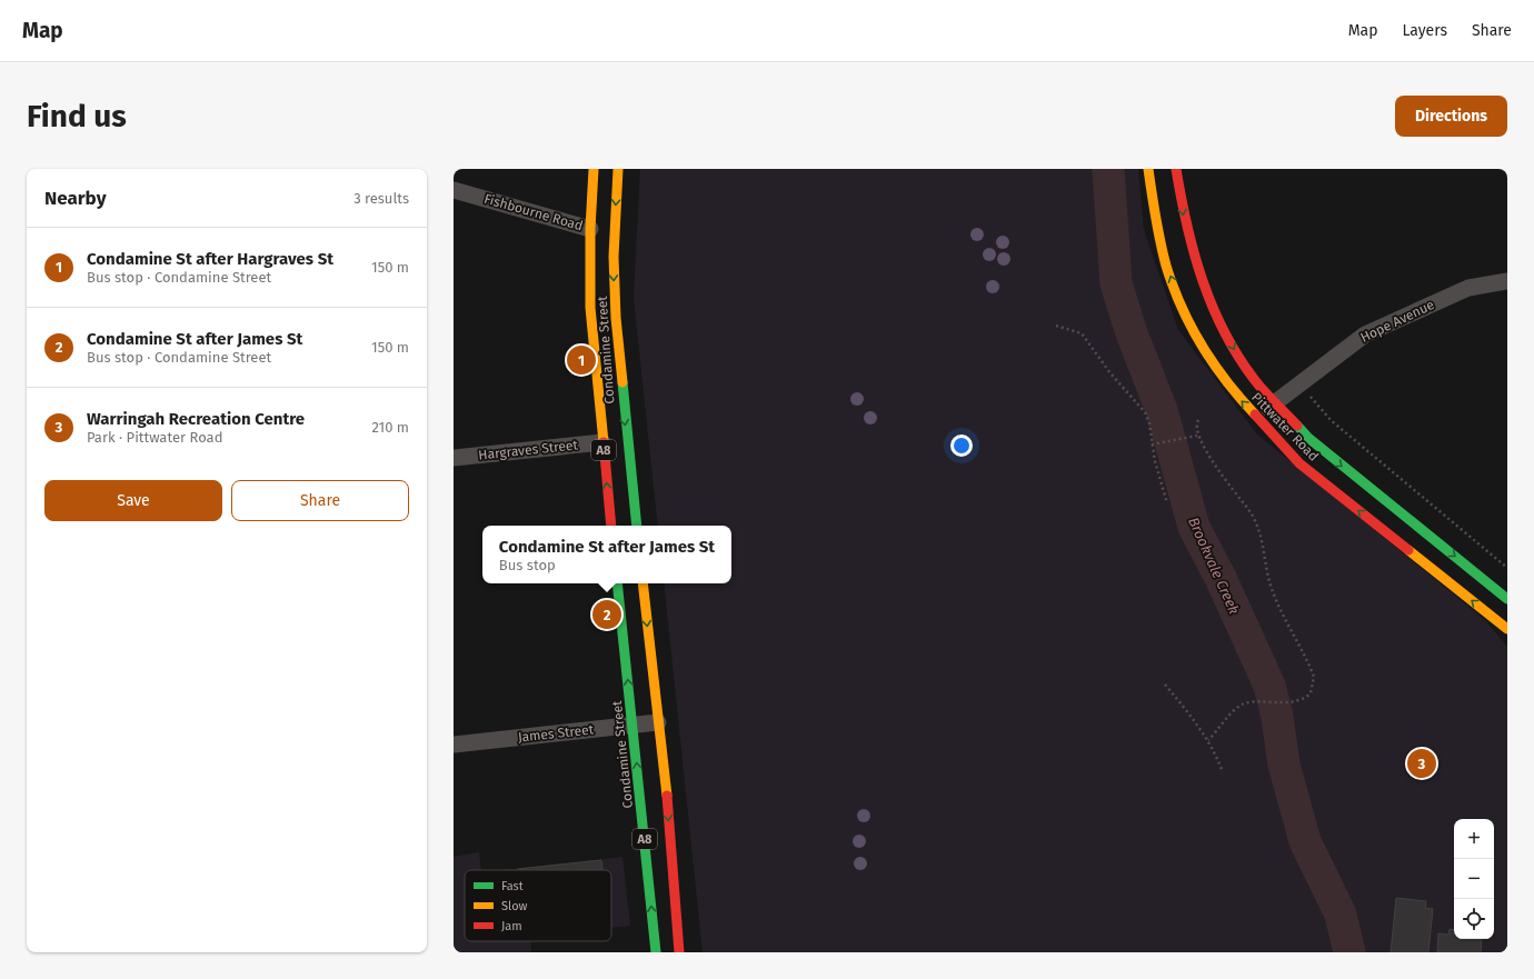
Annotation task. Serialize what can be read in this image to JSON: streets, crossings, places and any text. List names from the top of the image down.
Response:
{
  "streets": {
    "main road": ["Condamine Street", "Pittwater Road", "A8"],
    "street": [
      "Fishbourne Road",
      "Hope Avenue",
      "Hargraves Street",
      "James Street"
    ]
  },
  "crossings": [
    ["Fishbourne Road", "Condamine Street"],
    ["Hope Avenue", "Pittwater Road"],
    ["Condamine Street", "Hargraves Street"],
    ["Condamine Street", "James Street"],
    ["A8", "James Street"]
  ],
  "water": ["Brookvale Creek"],
  "legend": ["Fast", "Slow", "Jam"],
  "page": {
    "header": "Map",
    "nav": ["Map", "Layers", "Share"],
    "buttons": [
      "Directions",
      ["Save", "Share"]
    ],
    "title": "Find us",
    "heading": ["Nearby", "3 results"],
    "list": [
      {
        "mark": "1",
        "name": "Condamine St after Hargraves St",
        "note": "Bus stop · Condamine Street",
        "value": "150 m"
      },
      {
        "mark": "2",
        "name": "Condamine St after James St",
        "note": "Bus stop · Condamine Street",
        "value": "150 m"
      },
      {
        "mark": "3",
        "name": "Warringah Recreation Centre",
        "note": "Park · Pittwater Road",
        "value": "210 m"
      }
    ],
    "pins": ["1", "2", "3"],
    "popup": ["Condamine St after James St", "Bus stop"],
    "map_buttons": ["+", "−"]
  }
}
